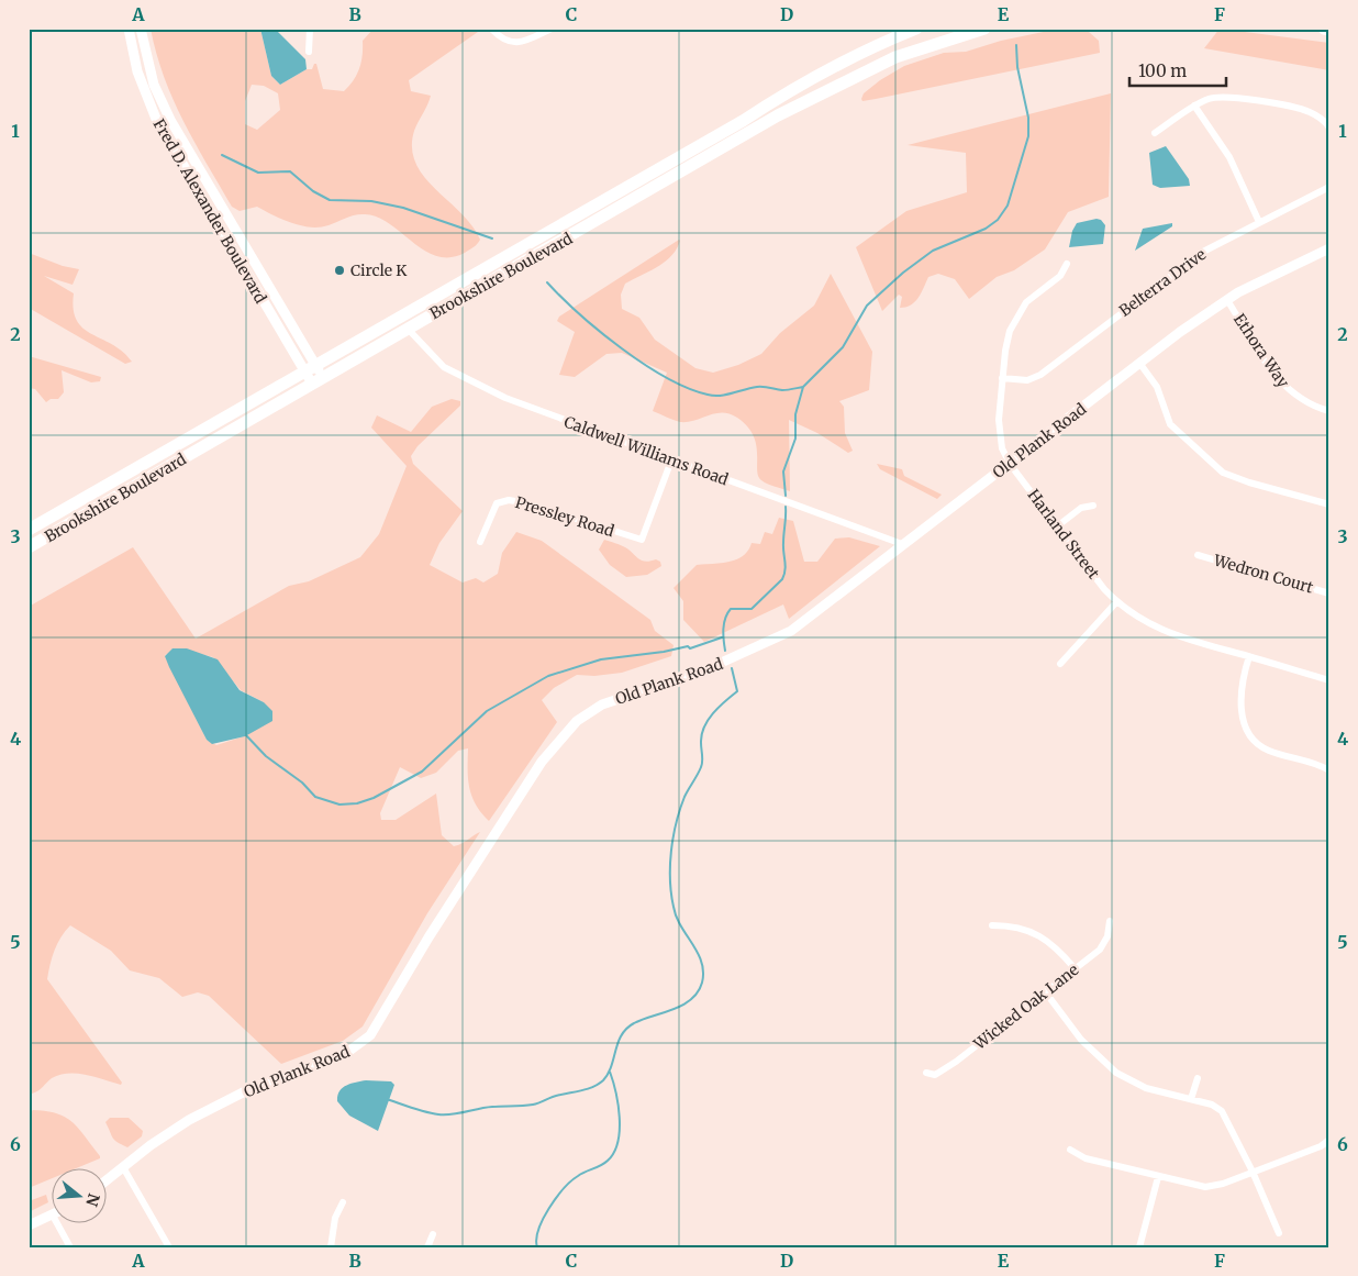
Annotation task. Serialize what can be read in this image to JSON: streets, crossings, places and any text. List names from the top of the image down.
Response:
{
  "streets": {
    "highway": ["Brookshire Boulevard"],
    "street": [
      "Fred D. Alexander Boulevard",
      "Belterra Drive",
      "Ethora Way",
      "Old Plank Road",
      "Caldwell Williams Road",
      "Pressley Road",
      "Harland Street",
      "Wedron Court",
      "Wicked Oak Lane"
    ]
  },
  "crossings": [
    ["Fred D. Alexander Boulevard", "Brookshire Boulevard"],
    ["Brookshire Boulevard", "Caldwell Williams Road"],
    ["Belterra Drive", "Harland Street"],
    ["Ethora Way", "Old Plank Road"],
    ["Old Plank Road", "Caldwell Williams Road"],
    ["Old Plank Road", "Harland Street"],
    ["Caldwell Williams Road", "Pressley Road"]
  ],
  "places": ["Circle K"],
  "scale_bar": "100 m",
  "north": "right",
  "grid": {
    "columns": [
      "A",
      "B",
      "C",
      "D",
      "E",
      "F"
    ],
    "rows": [
      "1",
      "2",
      "3",
      "4",
      "5",
      "6"
    ]
  }
}
